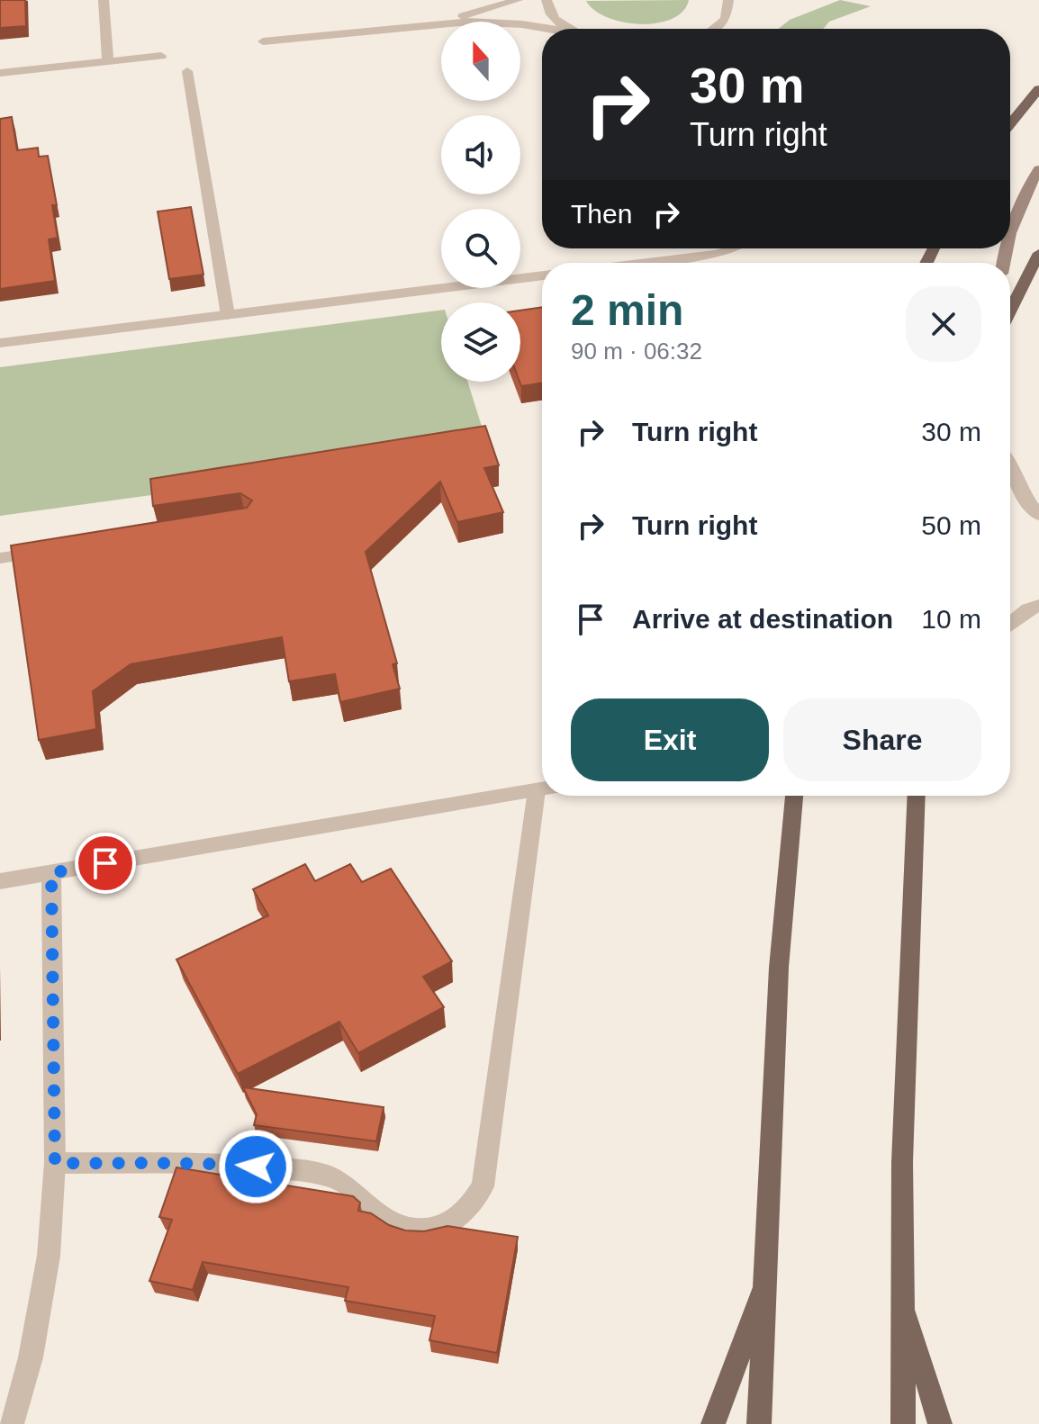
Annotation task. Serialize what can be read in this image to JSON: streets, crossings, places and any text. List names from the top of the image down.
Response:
{
  "north": "top",
  "page": {
    "turn": ["30 m", "Turn right"],
    "then": "Then",
    "heading": ["2 min", "90 m · 06:32"],
    "list": [
      {
        "name": "Turn right",
        "value": "30 m"
      },
      {
        "name": "Turn right",
        "value": "50 m"
      },
      {
        "name": "Arrive at destination",
        "value": "10 m"
      }
    ],
    "buttons": ["Exit", "Share"]
  }
}
